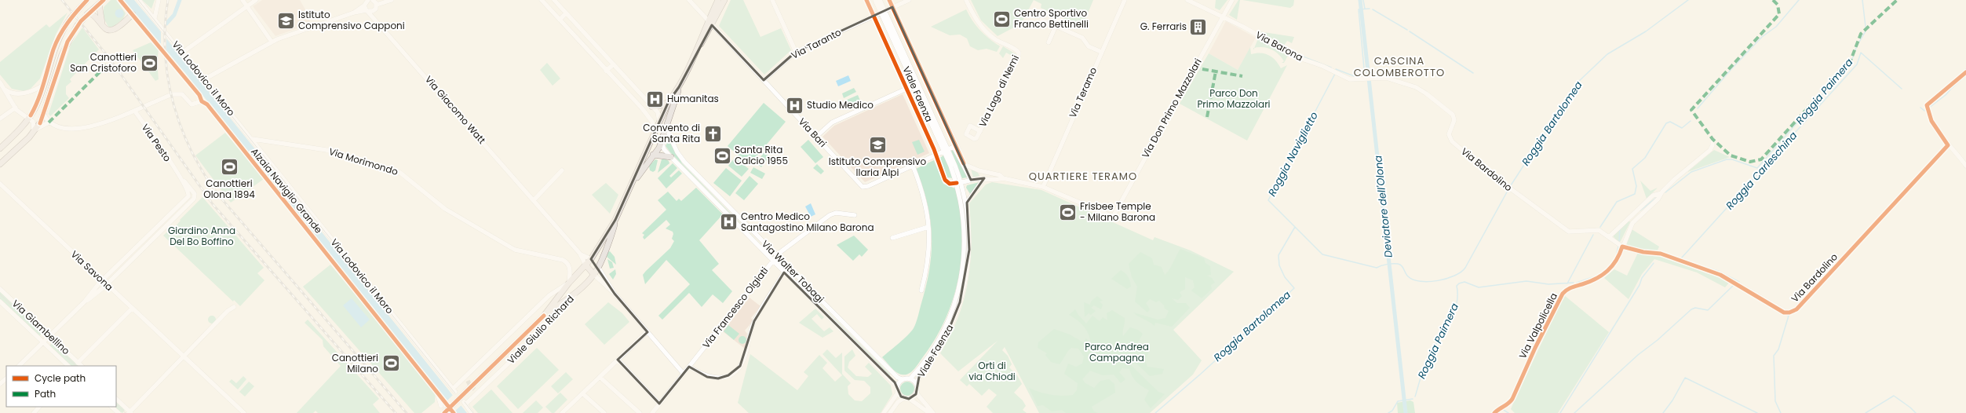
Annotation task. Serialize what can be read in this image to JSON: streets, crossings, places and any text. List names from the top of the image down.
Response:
{
  "streets": {
    "main road": ["Viale Giulio Richard"],
    "street": [
      "Via Taranto",
      "Via Barona",
      "Via Lodovico il Moro",
      "Via Lago di Nemi",
      "Via Teramo",
      "Viale Faenza",
      "Via Don Primo Mazzolari",
      "Via Giacomo Watt",
      "Via Bari",
      "Via Pesto",
      "Via Morimondo",
      "Via Bardolino",
      "Alzaia Naviglio Grande",
      "Via Savona",
      "Via Walter Tobagi",
      "Via Francesco Olgiati",
      "Via Valpolicella",
      "Via Giambellino"
    ]
  },
  "crossings": [
    ["Via Taranto", "Viale Faenza"],
    ["Via Taranto", "Via Bari"],
    ["Via Barona", "Via Don Primo Mazzolari"],
    ["Via Barona", "Via Bardolino"],
    ["Via Lodovico il Moro", "Via Morimondo"],
    ["Via Lodovico il Moro", "Viale Giulio Richard"],
    ["Via Teramo", "Via Don Primo Mazzolari"],
    ["Viale Faenza", "Via Bari"],
    ["Viale Faenza", "Via Walter Tobagi"],
    ["Via Morimondo", "Viale Giulio Richard"],
    ["Via Bardolino", "Via Valpolicella"],
    ["Via Walter Tobagi", "Via Francesco Olgiati"]
  ],
  "districts": ["CASCINA COLOMBEROTTO", "QUARTIERE TERAMO"],
  "water": [
    "Roggia Paimera",
    "Roggia Bartolomea",
    "Roggia Naviglietto",
    "Roggia Carleschina",
    "Deviatore dell'Olona"
  ],
  "parks": [
    "Parco Don Primo Mazzolari",
    "Giardino Anna Del Bo Boffino",
    "Parco Andrea Campagna",
    "Orti di via Chiodi"
  ],
  "places": {
    "sports": [
      "Centro Sportivo Franco Bettinelli",
      "Canottieri San Cristoforo",
      "Santa Rita Calcio 1955",
      "Canottieri Olona 1894",
      "Frisbee Temple - Milano Barona",
      "Canottieri Milano"
    ],
    "school or university": ["Istituto Comprensivo Capponi", "Istituto Comprensivo Ilaria Alpi"],
    "building": ["G. Ferraris"],
    "hospital": ["Humanitas", "Studio Medico", "Centro Medico Santagostino Milano Barona"],
    "church": ["Convento di Santa Rita"]
  },
  "legend": ["Cycle path", "Path"]
}
